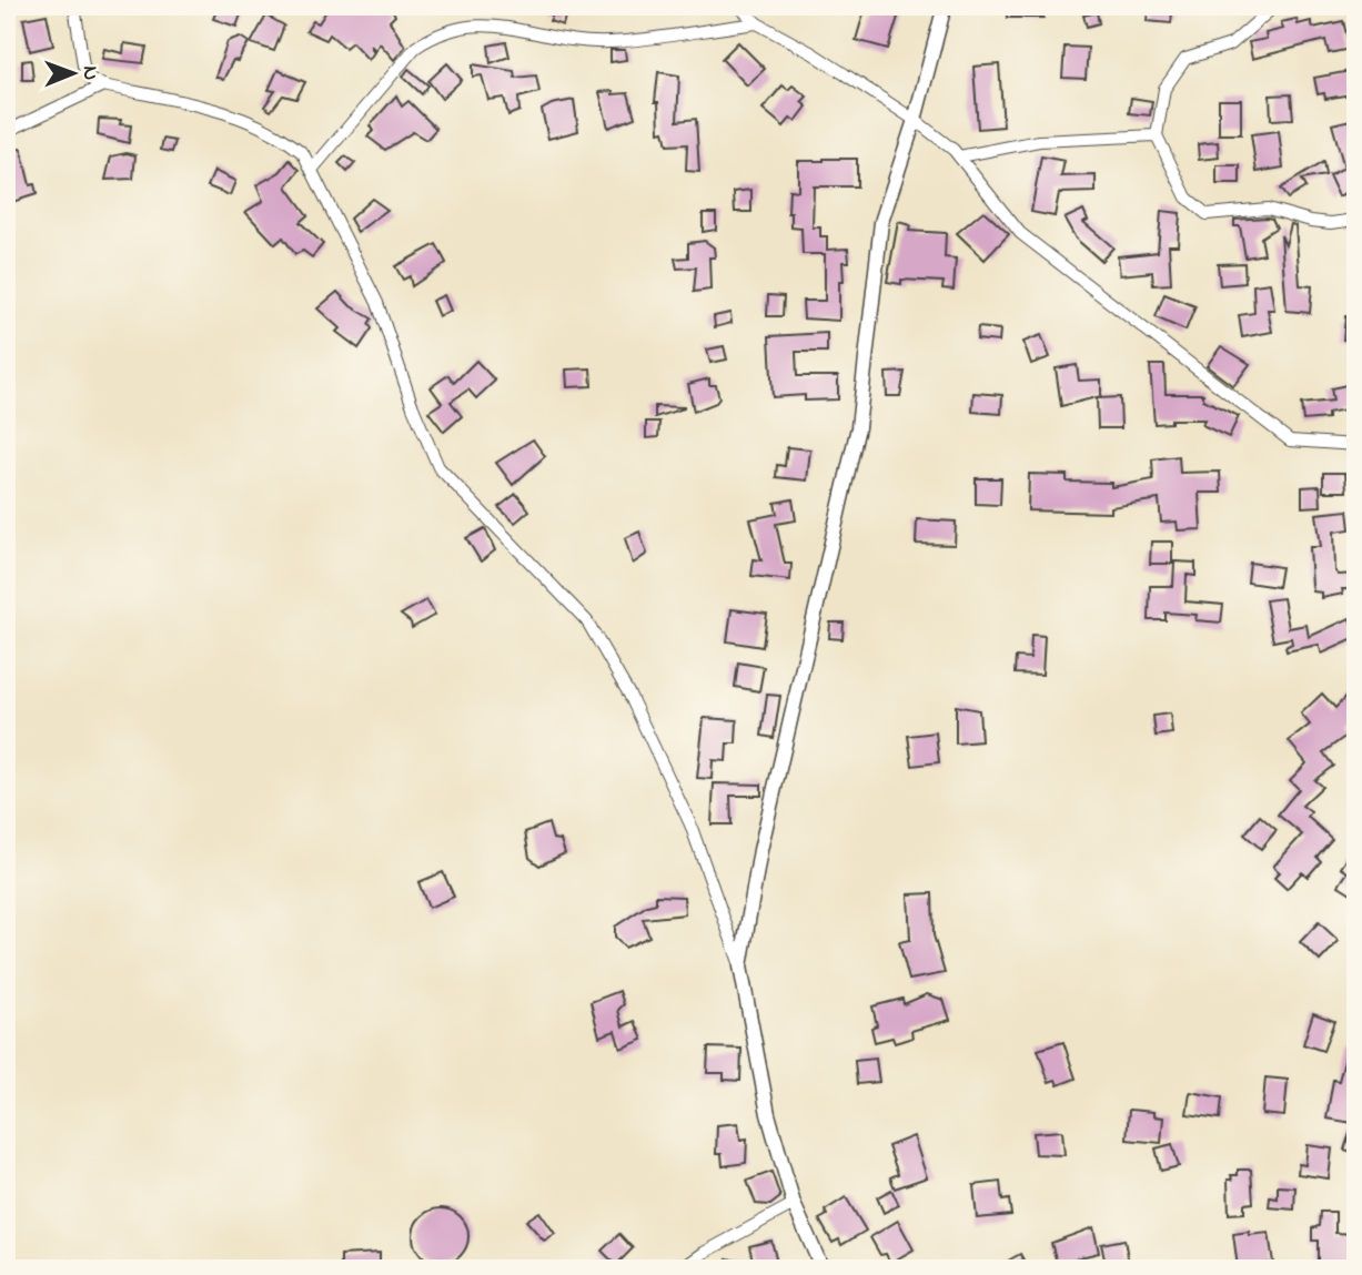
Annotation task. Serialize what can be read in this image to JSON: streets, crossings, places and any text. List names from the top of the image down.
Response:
{
  "north": "right"
}
